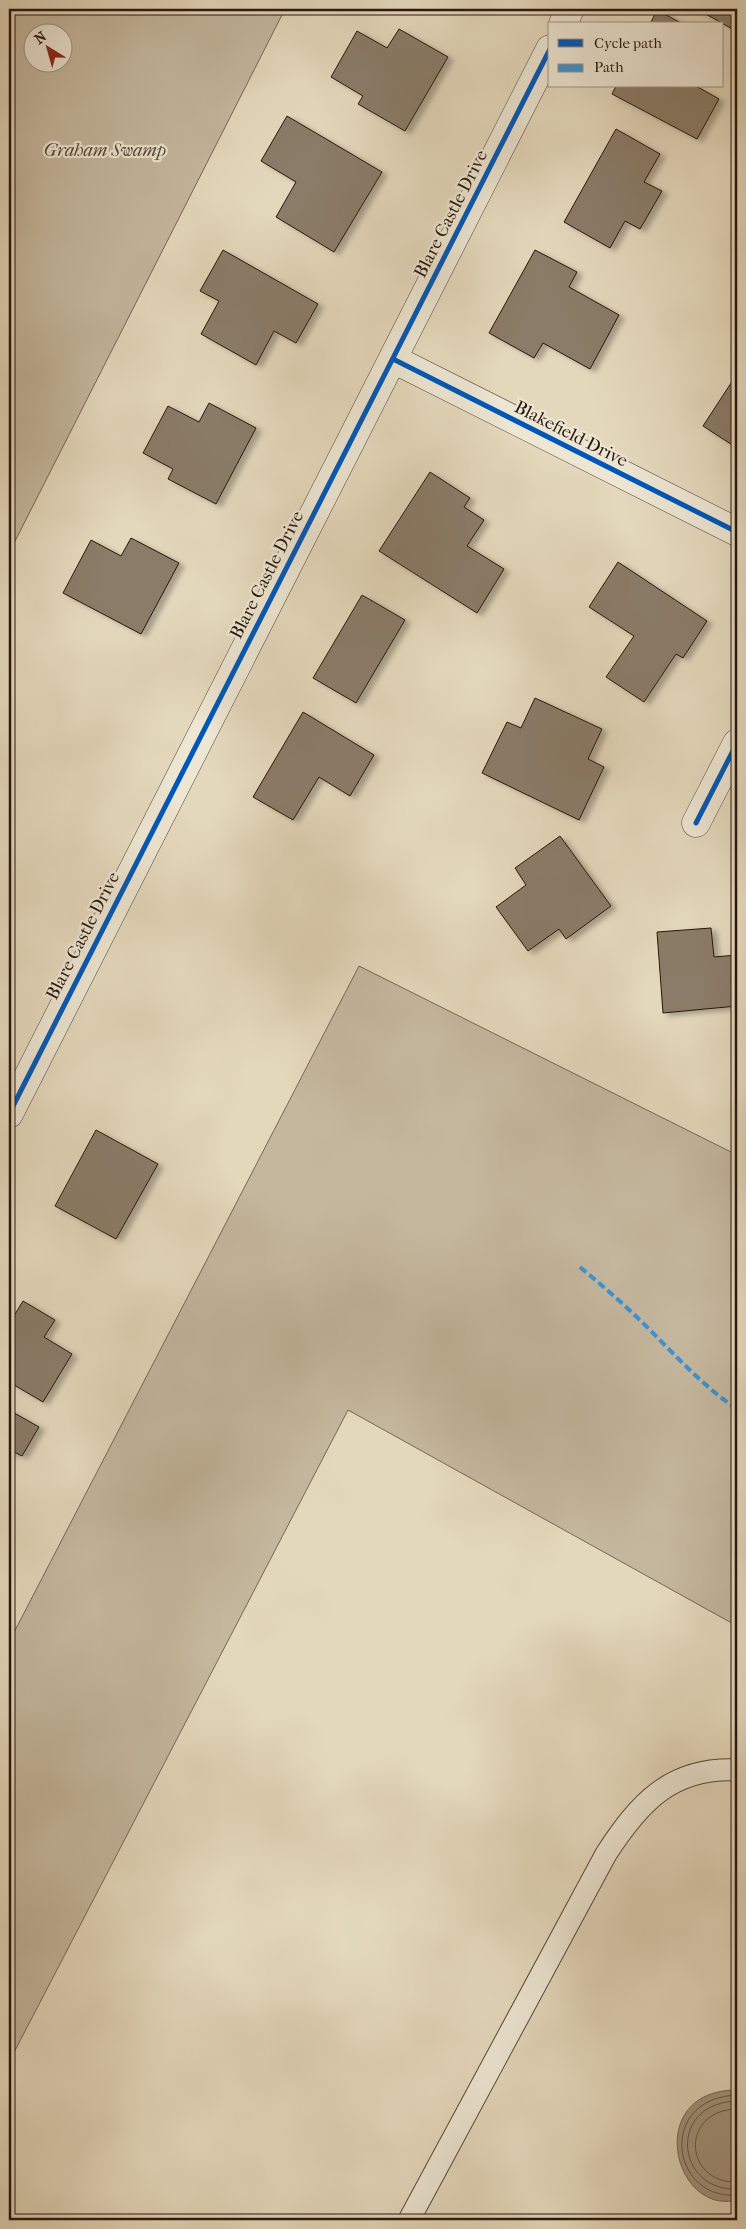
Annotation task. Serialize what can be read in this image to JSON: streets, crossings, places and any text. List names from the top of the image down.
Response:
{
  "streets": {
    "street": ["Blare Castle Drive", "Blakefield Drive"]
  },
  "crossings": [
    ["Blare Castle Drive", "Blakefield Drive"]
  ],
  "parks": ["Graham Swamp"],
  "legend": ["Cycle path", "Path"],
  "north": "top left"
}
